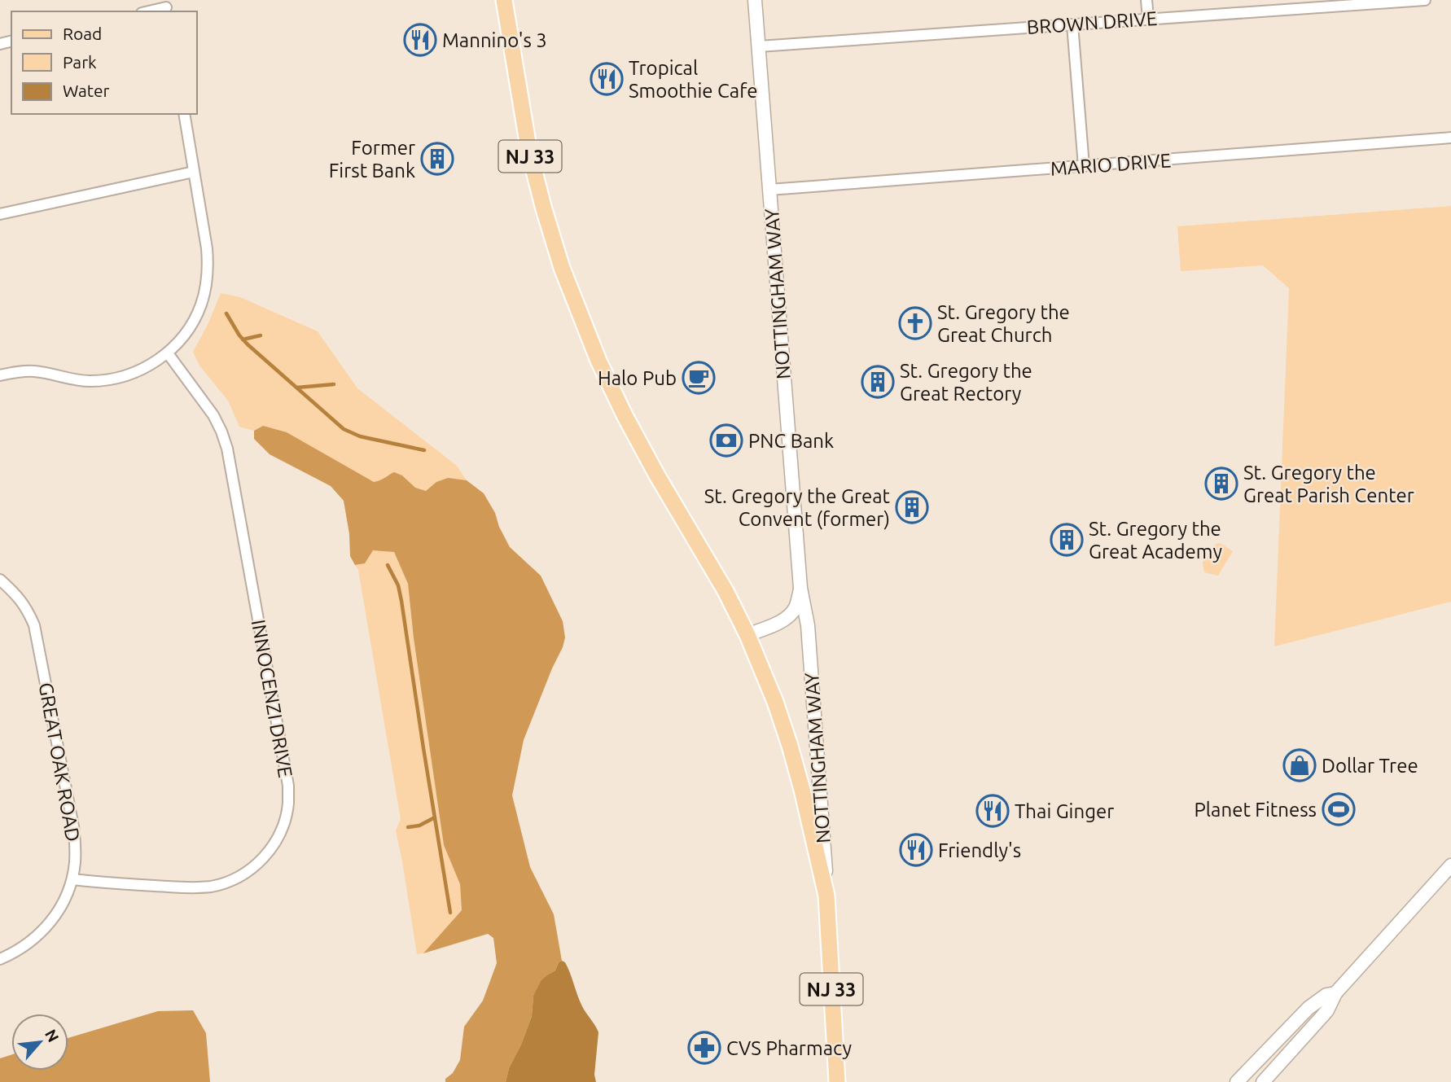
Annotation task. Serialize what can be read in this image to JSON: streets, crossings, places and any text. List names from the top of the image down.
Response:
{
  "streets": {
    "main road": ["NJ 33"],
    "street": [
      "BROWN DRIVE",
      "MARIO DRIVE",
      "NOTTINGHAM WAY",
      "INNOCENZI DRIVE",
      "GREAT OAK ROAD"
    ]
  },
  "crossings": [
    ["BROWN DRIVE", "NOTTINGHAM WAY"],
    ["NJ 33", "NOTTINGHAM WAY"],
    ["MARIO DRIVE", "NOTTINGHAM WAY"],
    ["INNOCENZI DRIVE", "GREAT OAK ROAD"]
  ],
  "places": {
    "restaurant": [
      "Mannino's 3",
      "Tropical Smoothie Cafe",
      "Thai Ginger",
      "Friendly's"
    ],
    "building": [
      "Former First Bank",
      "St. Gregory the Great Rectory",
      "St. Gregory the Great Parish Center",
      "St. Gregory the Great Convent (former)",
      "St. Gregory the Great Academy"
    ],
    "church": ["St. Gregory the Great Church"],
    "cafe": ["Halo Pub"],
    "bank": ["PNC Bank"],
    "shop": ["Dollar Tree"],
    "sports": ["Planet Fitness"],
    "pharmacy": ["CVS Pharmacy"]
  },
  "legend": ["Road", "Park", "Water"],
  "north": "top right"
}
